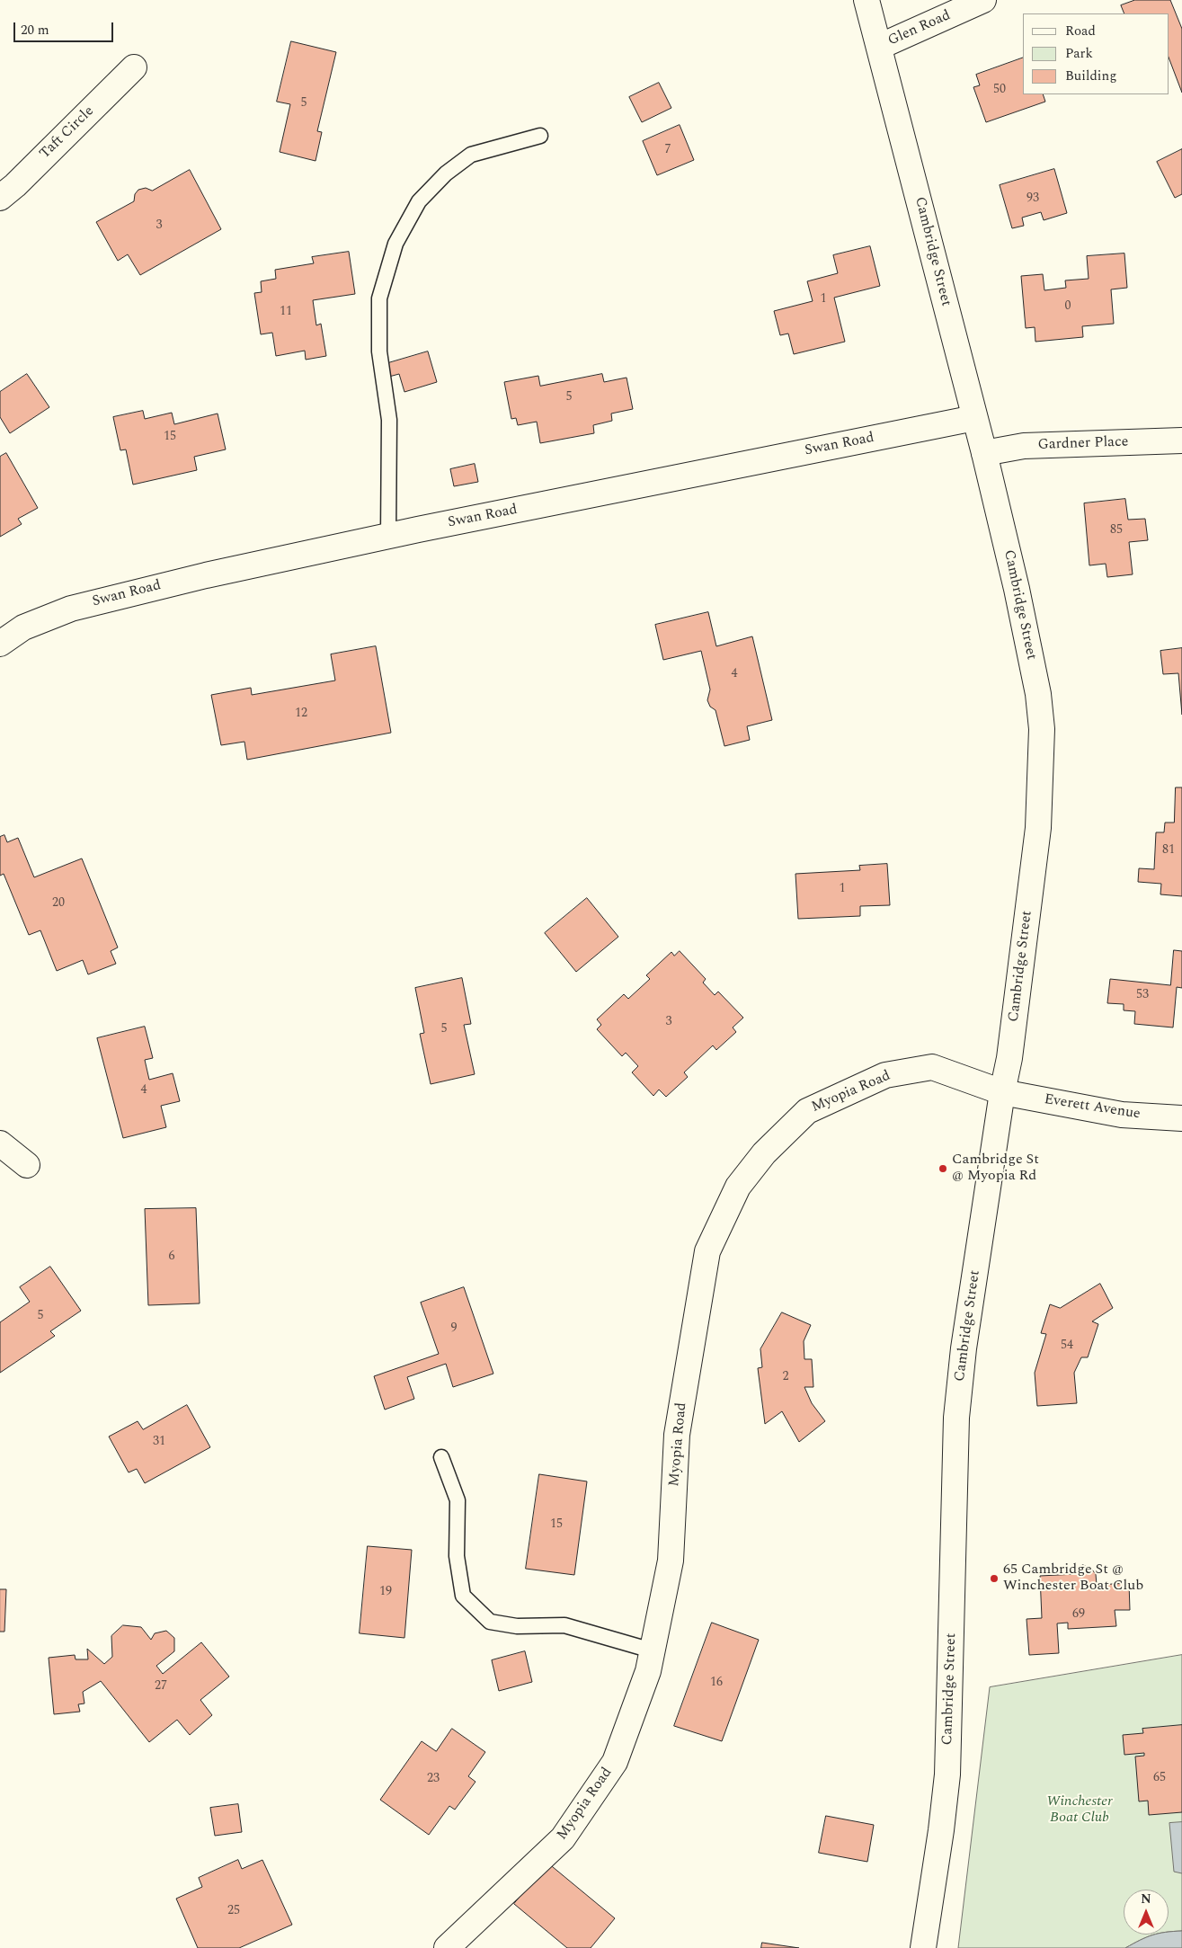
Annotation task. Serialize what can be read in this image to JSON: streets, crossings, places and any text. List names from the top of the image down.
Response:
{
  "streets": {
    "main road": [
      "Glen Road",
      "Taft Circle",
      "Cambridge Street",
      "Gardner Place",
      "Swan Road",
      "Myopia Road",
      "Everett Avenue"
    ]
  },
  "crossings": [
    ["Glen Road", "Cambridge Street"],
    ["Cambridge Street", "Gardner Place"],
    ["Cambridge Street", "Swan Road"],
    ["Cambridge Street", "Myopia Road"],
    ["Cambridge Street", "Everett Avenue"],
    ["Myopia Road", "Everett Avenue"]
  ],
  "parks": ["Winchester Boat Club"],
  "places": ["Cambridge St @ Myopia Rd", "65 Cambridge St @ Winchester Boat Club"],
  "house_numbers": [
    "50",
    "5",
    "7",
    "93",
    "3",
    "1",
    "0",
    "11",
    "5",
    "15",
    "85",
    "4",
    "12",
    "81",
    "1",
    "20",
    "53",
    "3",
    "5",
    "4",
    "6",
    "5",
    "9",
    "54",
    "2",
    "31",
    "15",
    "19",
    "69",
    "16",
    "27",
    "65",
    "23",
    "25"
  ],
  "legend": ["Road", "Park", "Building"],
  "scale_bar": "20 m",
  "north": "top"
}
